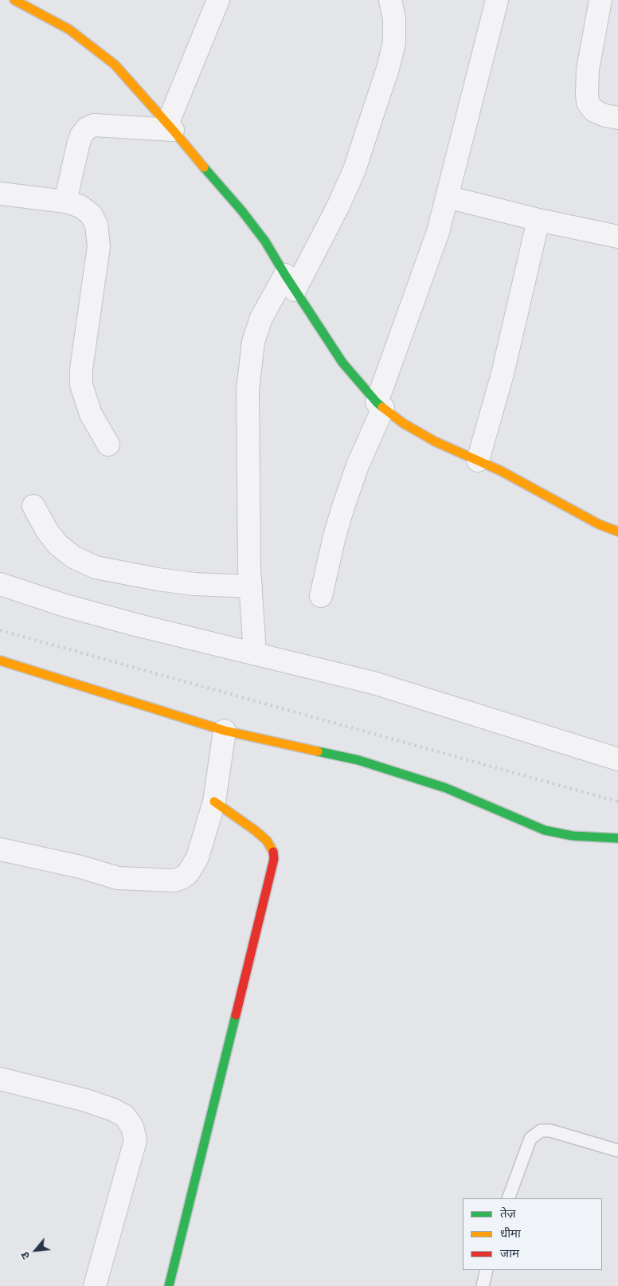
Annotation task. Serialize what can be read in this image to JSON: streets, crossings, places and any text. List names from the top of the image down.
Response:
{
  "legend": ["तेज़", "धीमा", "जाम"],
  "north": "bottom left"
}
